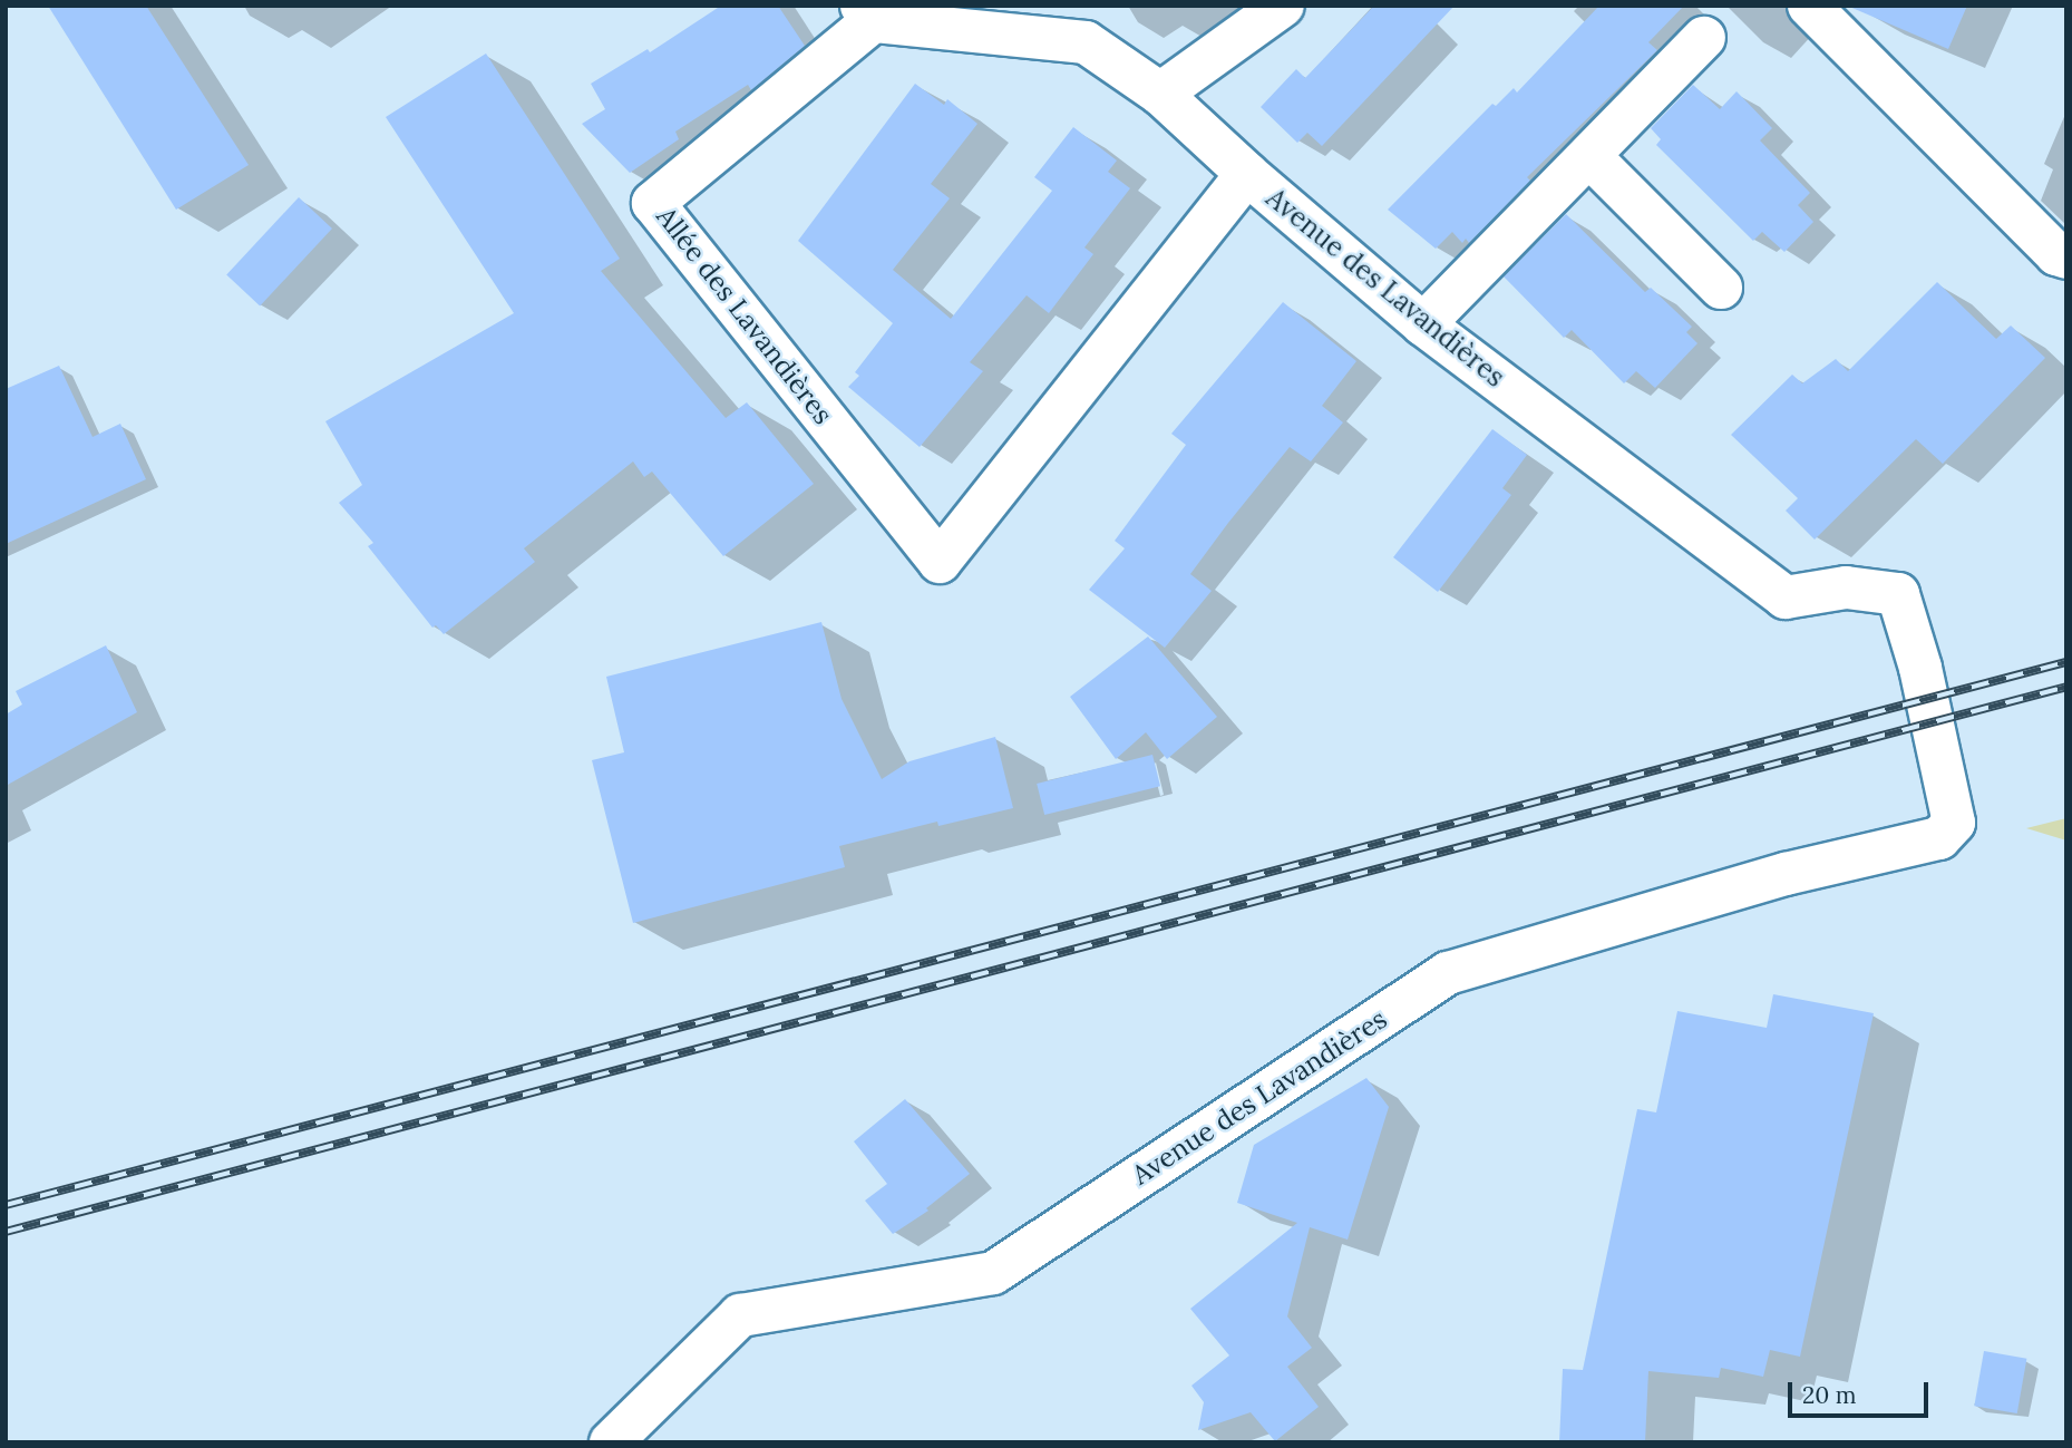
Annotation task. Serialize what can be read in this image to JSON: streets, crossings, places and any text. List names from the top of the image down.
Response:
{
  "streets": {
    "street": ["Avenue des Lavandières", "Allée des Lavandières"]
  },
  "crossings": [
    ["Avenue des Lavandières", "Allée des Lavandières"]
  ],
  "scale_bar": "20 m"
}
